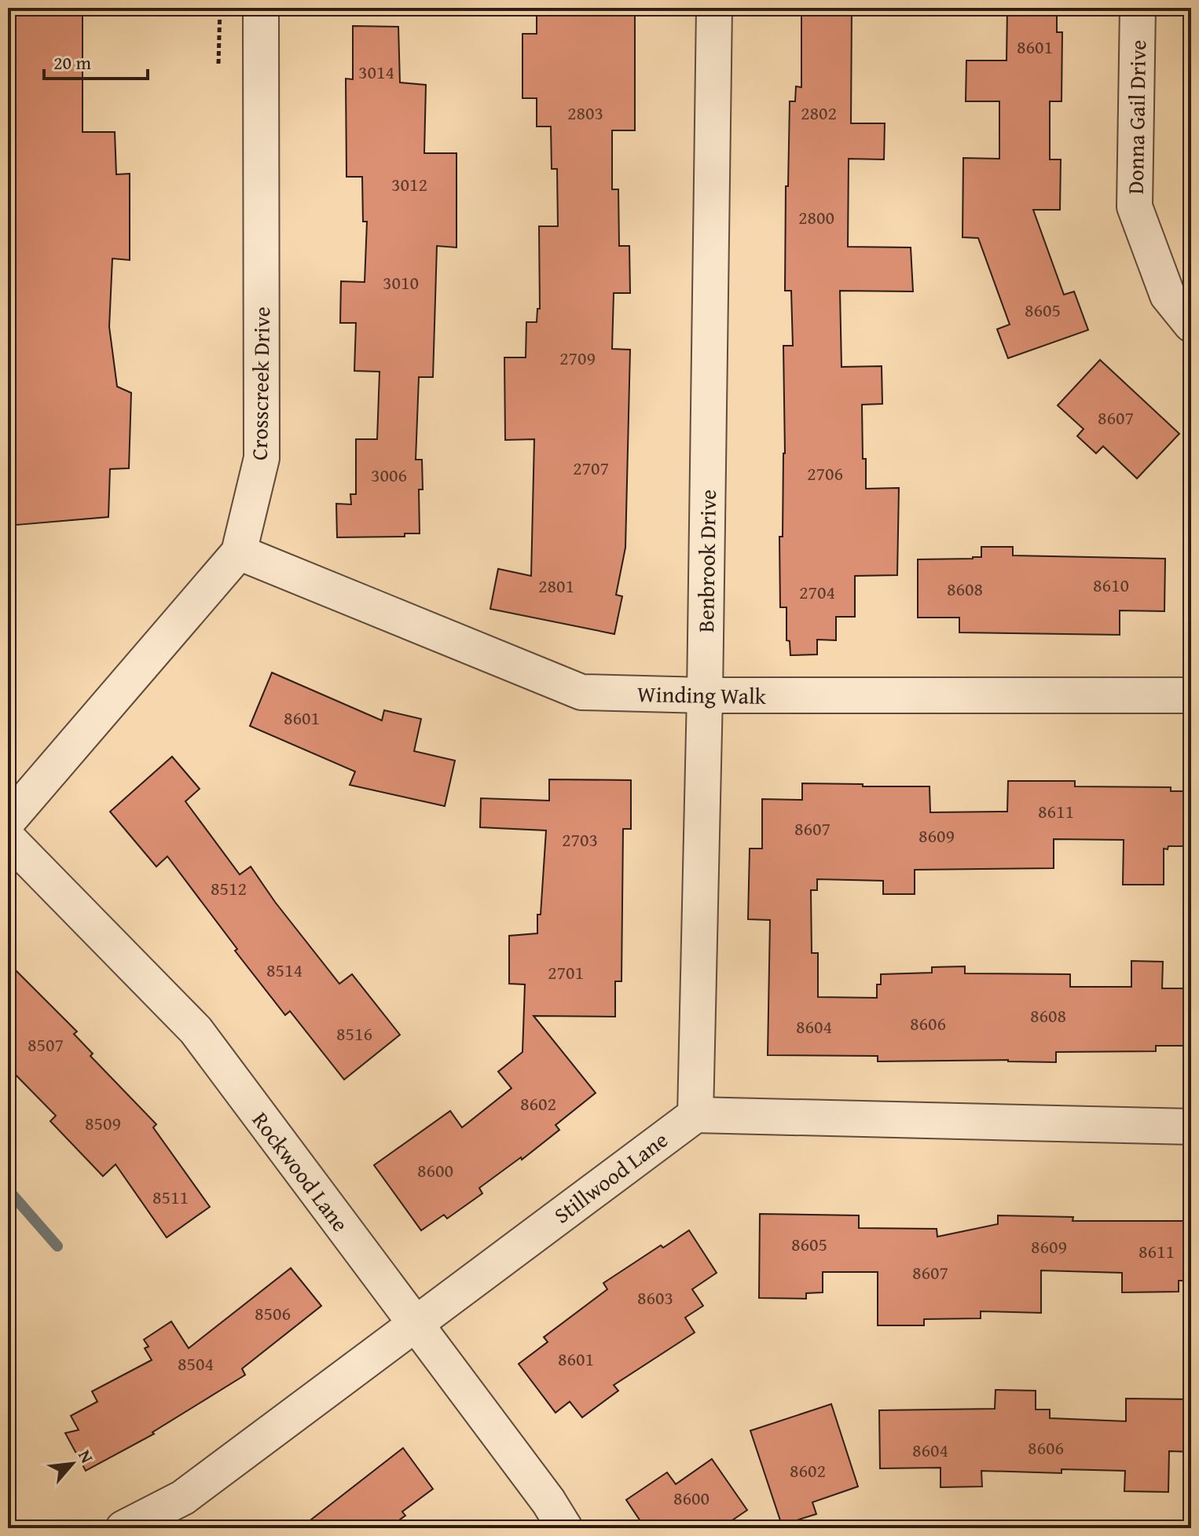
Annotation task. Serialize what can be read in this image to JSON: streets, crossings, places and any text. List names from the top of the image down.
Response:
{
  "streets": {
    "street": [
      "Donna Gail Drive",
      "Crosscreek Drive",
      "Benbrook Drive",
      "Winding Walk",
      "Rockwood Lane",
      "Stillwood Lane"
    ]
  },
  "crossings": [
    ["Crosscreek Drive", "Winding Walk"],
    ["Benbrook Drive", "Winding Walk"],
    ["Benbrook Drive", "Stillwood Lane"],
    ["Rockwood Lane", "Stillwood Lane"]
  ],
  "house_numbers": [
    "8601",
    "3014",
    "2803",
    "2802",
    "3012",
    "2800",
    "3010",
    "8605",
    "2709",
    "8607",
    "2707",
    "2706",
    "3006",
    "8610",
    "2801",
    "8608",
    "2704",
    "8601",
    "8611",
    "8607",
    "8609",
    "2703",
    "8512",
    "8514",
    "2701",
    "8608",
    "8606",
    "8604",
    "8516",
    "8507",
    "8602",
    "8509",
    "8600",
    "8511",
    "8605",
    "8609",
    "8611",
    "8607",
    "8603",
    "8506",
    "8601",
    "8504",
    "8606",
    "8604",
    "8602",
    "8600"
  ],
  "scale_bar": "20 m",
  "north": "top right"
}
